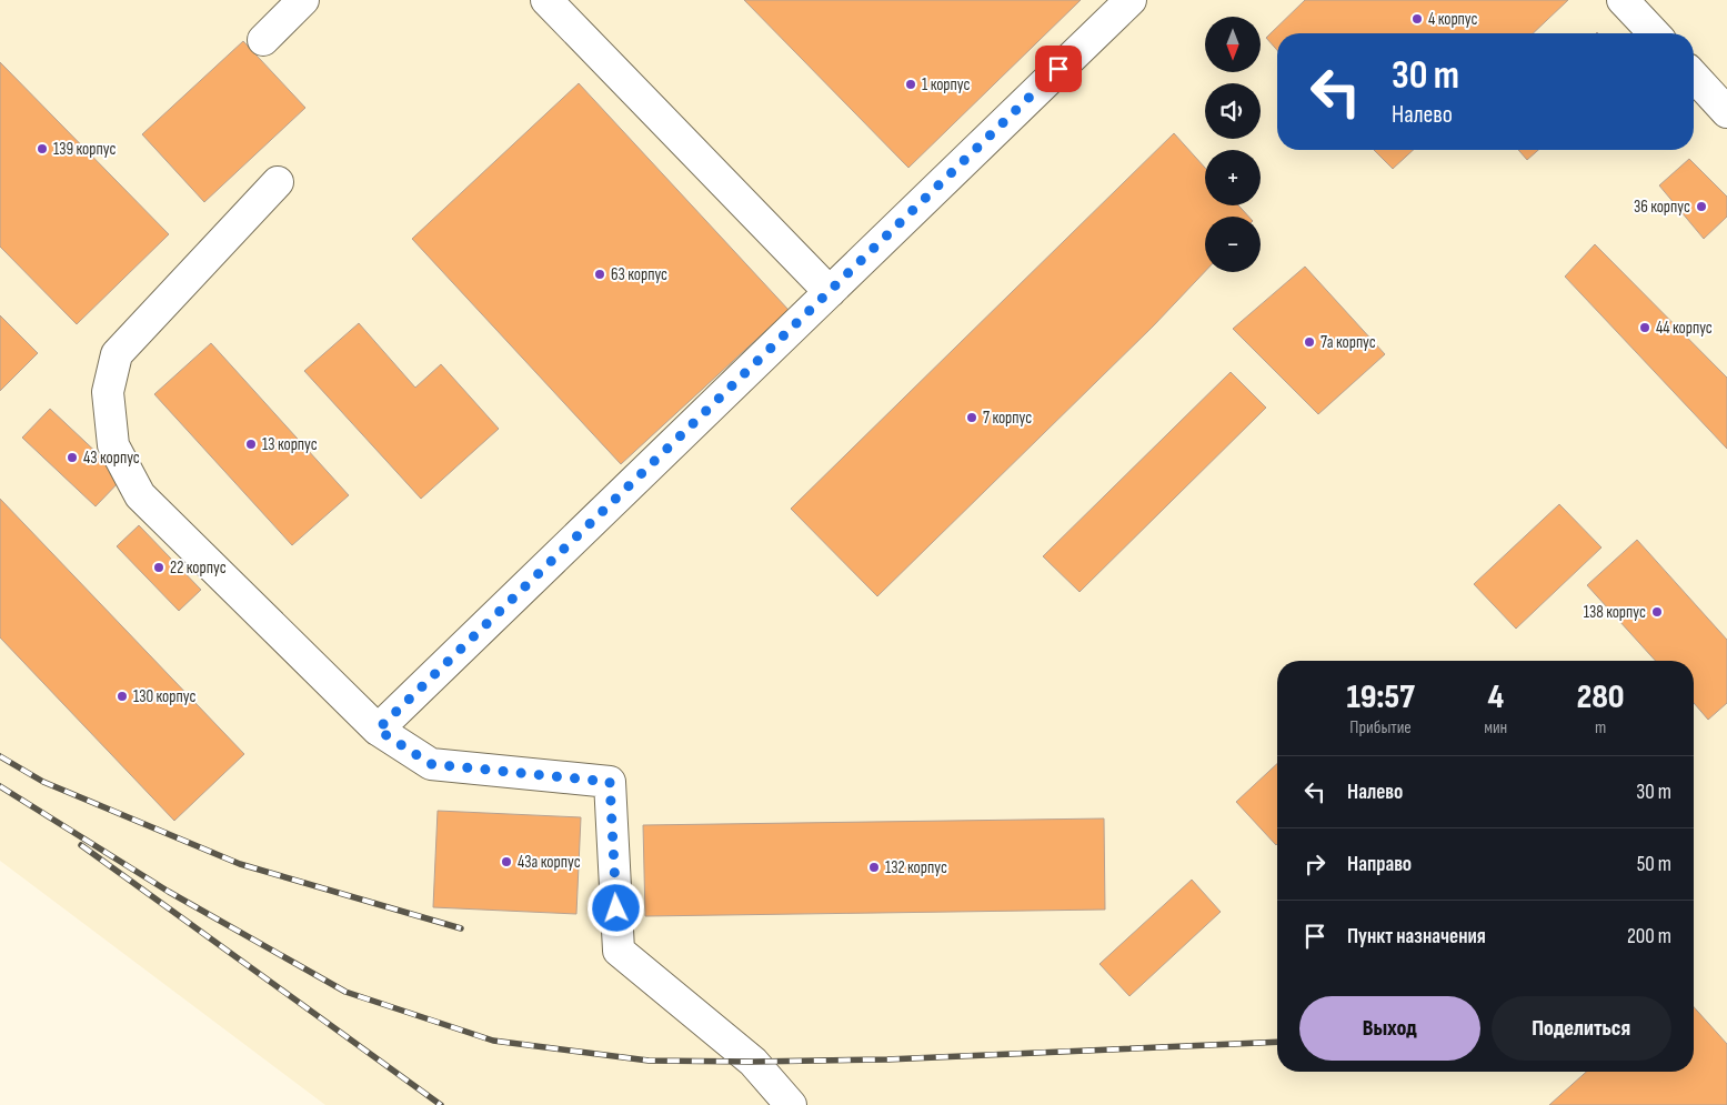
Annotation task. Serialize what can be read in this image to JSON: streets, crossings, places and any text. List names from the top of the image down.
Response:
{
  "places": [
    "4 корпус",
    "1 корпус",
    "139 корпус",
    "36 корпус",
    "63 корпус",
    "44 корпус",
    "7а корпус",
    "7 корпус",
    "13 корпус",
    "43 корпус",
    "22 корпус",
    "138 корпус",
    "130 корпус",
    "43а корпус",
    "132 корпус"
  ],
  "north": "bottom",
  "page": {
    "map_buttons": ["+", "−"],
    "turn": ["30 m", "Налево"],
    "eta": [
      "19:57",
      "Прибытие",
      "4",
      "мин",
      "280",
      "m"
    ],
    "list": [
      {
        "name": "Налево",
        "value": "30 m"
      },
      {
        "name": "Направо",
        "value": "50 m"
      },
      {
        "name": "Пункт назначения",
        "value": "200 m"
      }
    ],
    "buttons": ["Выход", "Поделиться"]
  }
}
